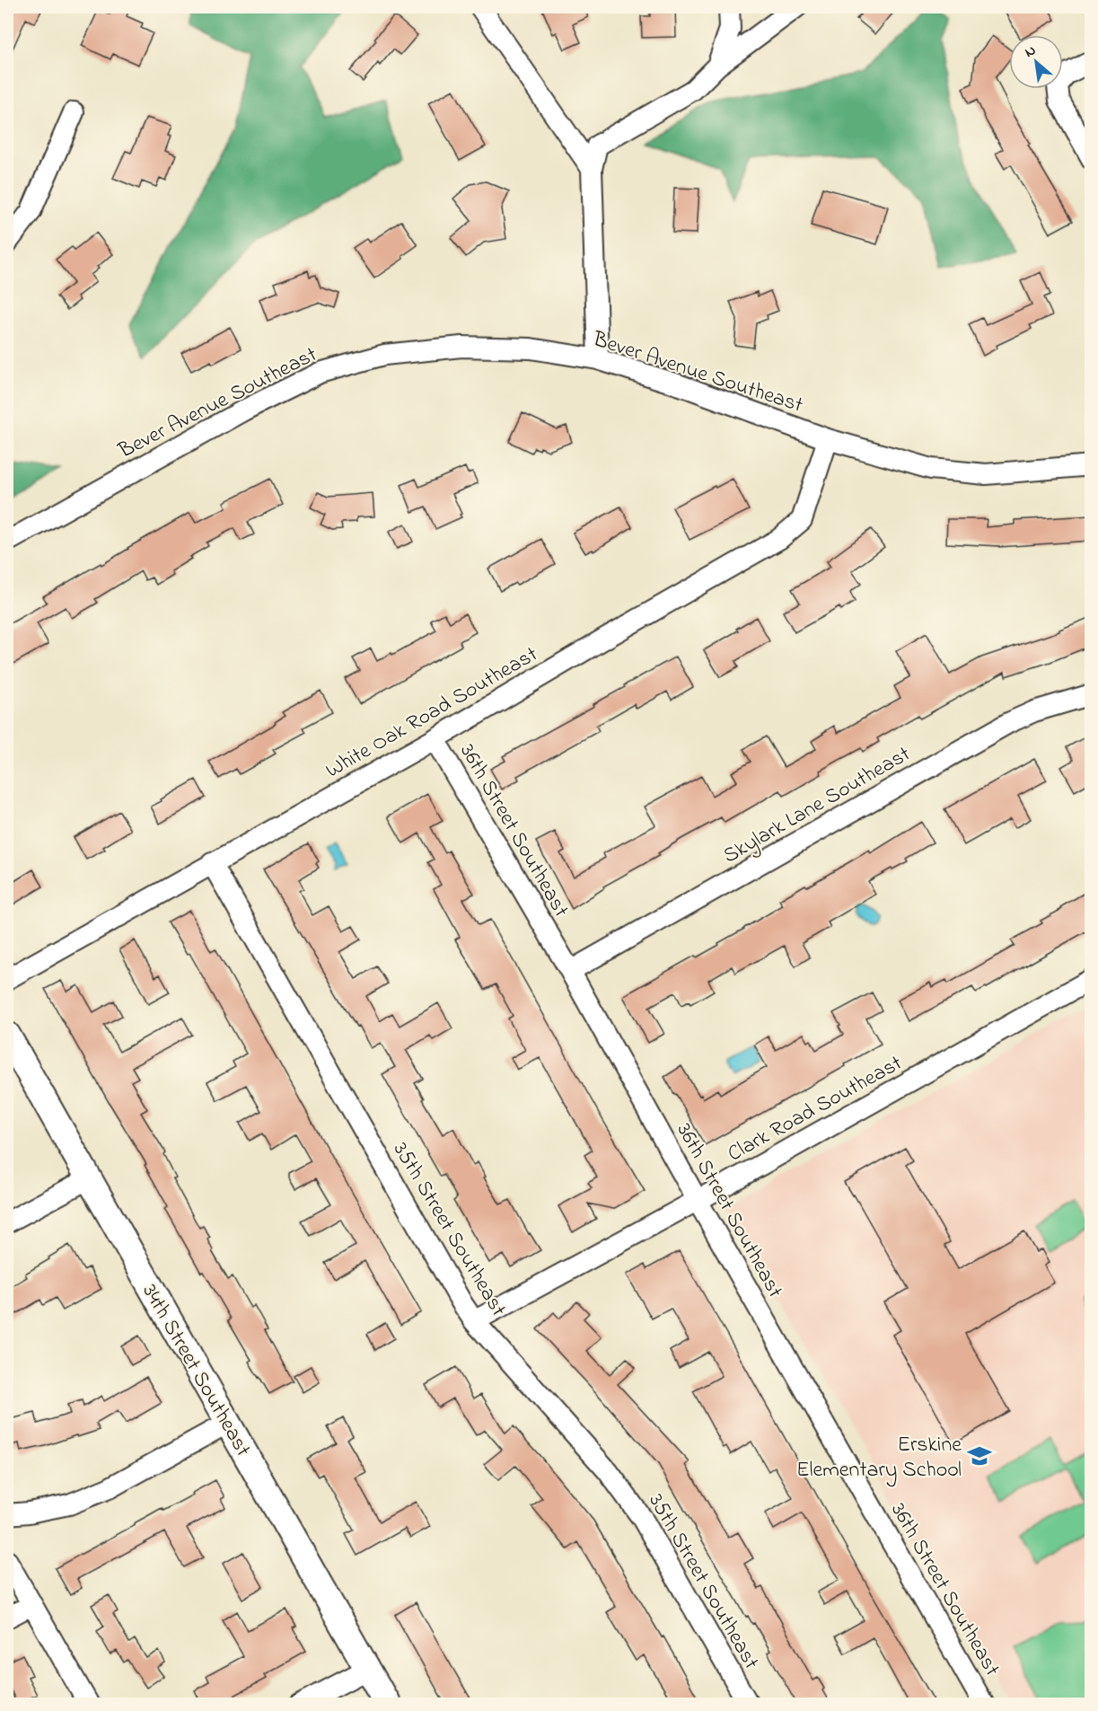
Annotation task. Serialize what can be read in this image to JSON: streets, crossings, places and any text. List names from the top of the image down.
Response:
{
  "streets": {
    "street": [
      "Bever Avenue Southeast",
      "White Oak Road Southeast",
      "Skylark Lane Southeast",
      "36th Street Southeast",
      "Clark Road Southeast",
      "35th Street Southeast",
      "34th Street Southeast"
    ]
  },
  "crossings": [
    ["Bever Avenue Southeast", "White Oak Road Southeast"],
    ["White Oak Road Southeast", "36th Street Southeast"],
    ["White Oak Road Southeast", "35th Street Southeast"],
    ["Skylark Lane Southeast", "36th Street Southeast"],
    ["36th Street Southeast", "Clark Road Southeast"],
    ["Clark Road Southeast", "35th Street Southeast"]
  ],
  "places": {
    "school or university": ["Erskine Elementary School"]
  },
  "north": "top left"
}
